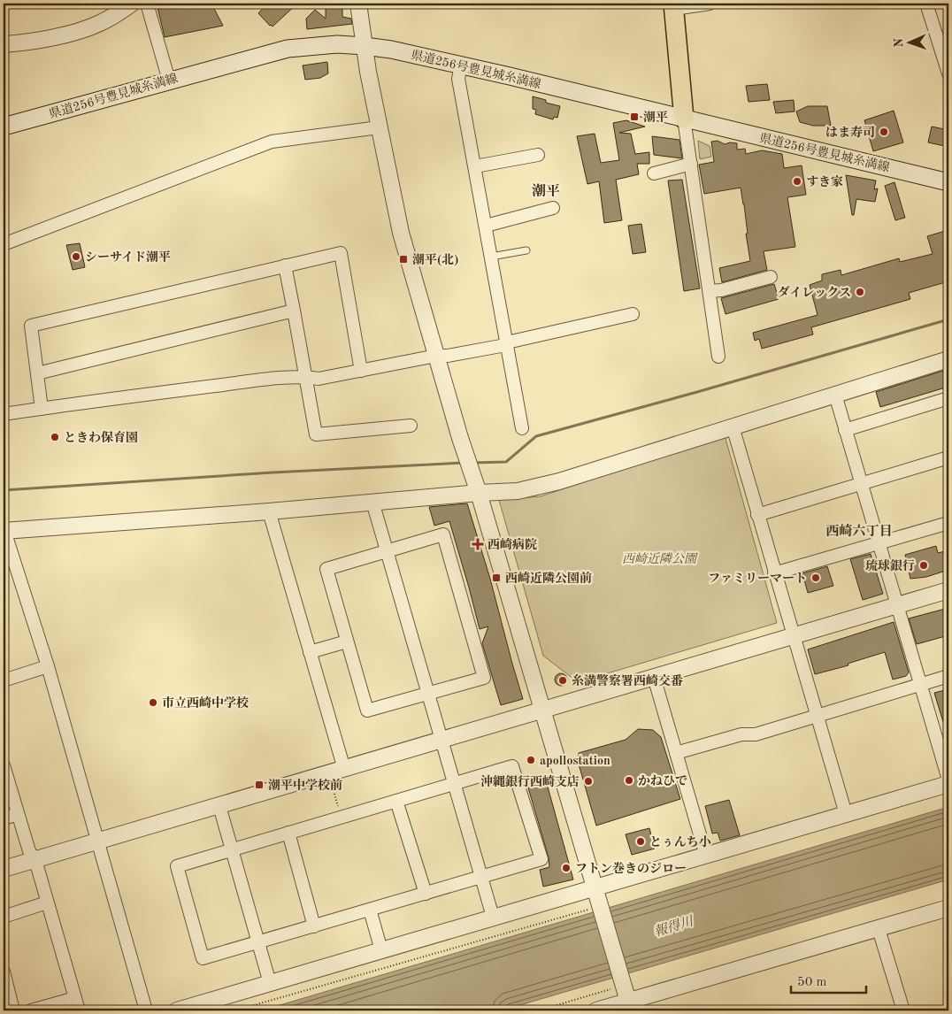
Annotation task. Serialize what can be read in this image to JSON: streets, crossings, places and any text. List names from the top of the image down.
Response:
{
  "streets": {
    "main road": ["県道256号豊見城糸満線"]
  },
  "districts": ["潮平", "西崎六丁目"],
  "water": ["報得川"],
  "parks": ["西崎近隣公園"],
  "places": {
    "transit": [
      "潮平",
      "潮平(北)",
      "西崎近隣公園前",
      "潮平中学校前"
    ],
    "other": [
      "はま寿司",
      "すき家",
      "シーサイド潮平",
      "ダイレックス",
      "ときわ保育園",
      "琉球銀行",
      "ファミリーマート",
      "糸満警察署西崎交番",
      "市立西崎中学校",
      "apollostation",
      "かねひで",
      "沖縄銀行西崎支店",
      "とぅんち小",
      "フトン巻きのジロー"
    ],
    "health": ["西崎病院"]
  },
  "scale_bar": "50 m",
  "north": "left"
}
